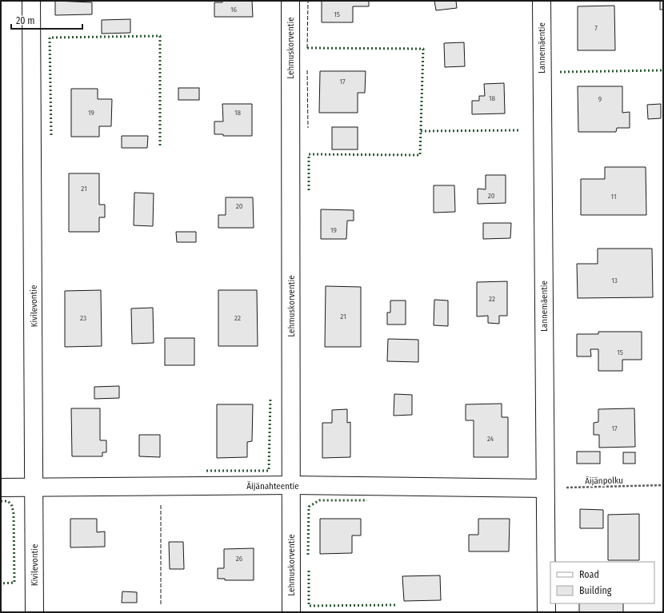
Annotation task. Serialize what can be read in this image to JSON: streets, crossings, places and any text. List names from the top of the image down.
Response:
{
  "streets": {
    "street": [
      "Lehmuskorventie",
      "Lannemäentie",
      "Kivilevontie",
      "Äijänahteentie"
    ],
    "path": ["Äijänpolku"]
  },
  "crossings": [
    ["Lehmuskorventie", "Äijänahteentie"],
    ["Lannemäentie", "Äijänpolku"],
    ["Lannemäentie", "Äijänahteentie"],
    ["Kivilevontie", "Äijänahteentie"],
    ["Äijänpolku", "Äijänahteentie"]
  ],
  "house_numbers": [
    "16",
    "15",
    "7",
    "17",
    "18",
    "9",
    "19",
    "18",
    "21",
    "20",
    "11",
    "20",
    "19",
    "13",
    "22",
    "21",
    "23",
    "22",
    "15",
    "17",
    "24",
    "26"
  ],
  "legend": ["Road", "Building"],
  "scale_bar": "20 m"
}
